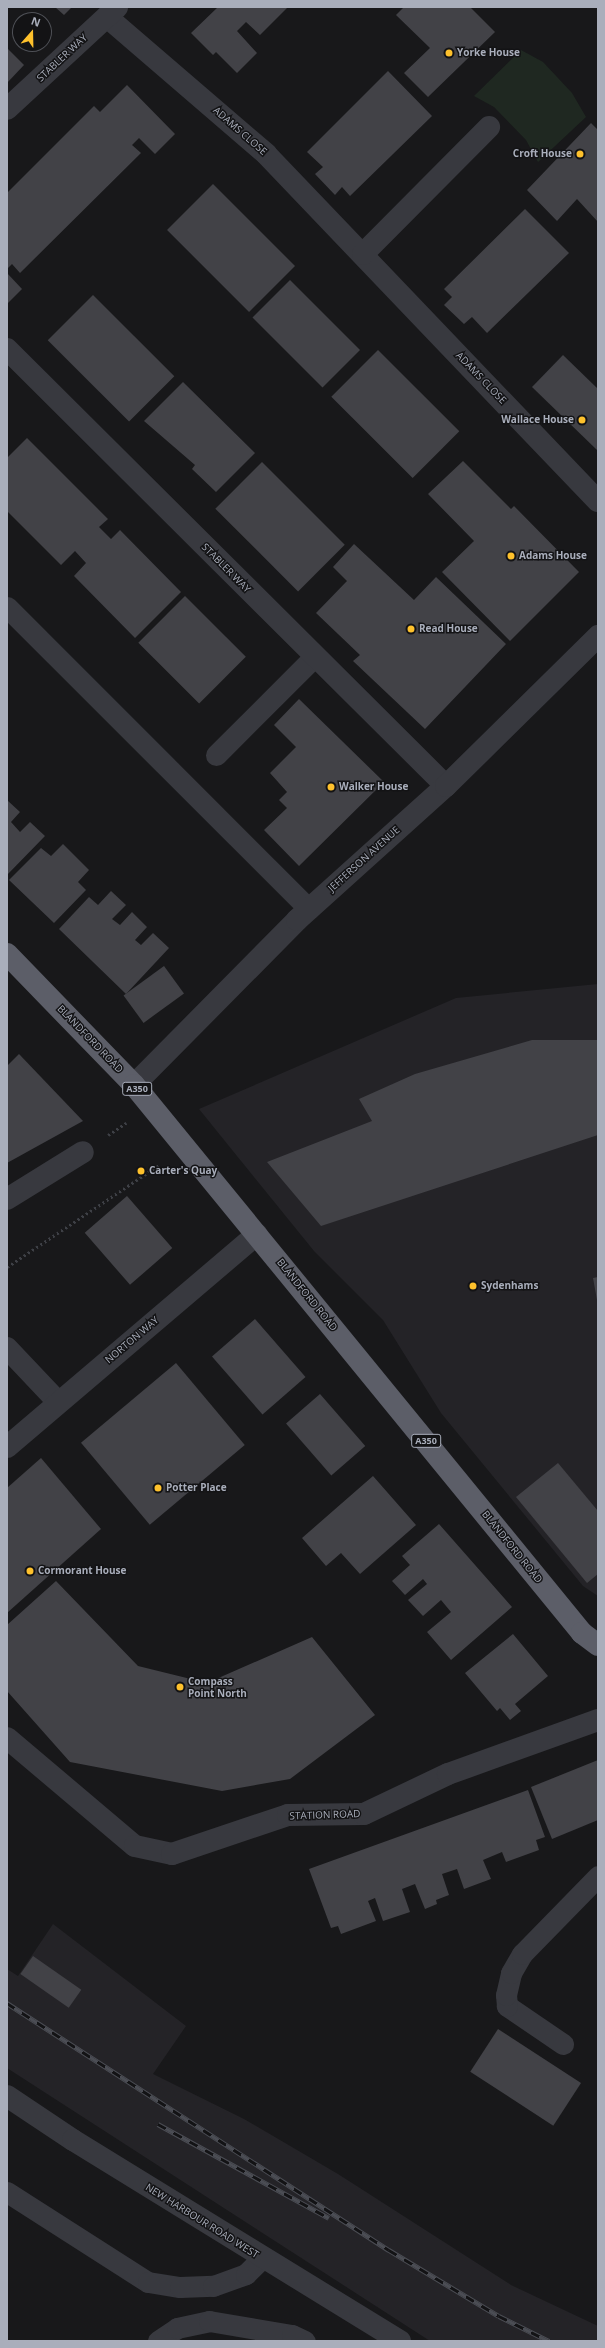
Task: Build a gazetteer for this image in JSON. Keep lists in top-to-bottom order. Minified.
{"streets":{"highway":["BLANDFORD ROAD","A350"],"street":["STABLER WAY","ADAMS CLOSE","JEFFERSON AVENUE","NORTON WAY","STATION ROAD","NEW HARBOUR ROAD WEST"]},"crossings":[["STABLER WAY","ADAMS CLOSE"],["STABLER WAY","JEFFERSON AVENUE"],["JEFFERSON AVENUE","BLANDFORD ROAD"],["BLANDFORD ROAD","NORTON WAY"]],"places":["Yorke House","Croft House","Wallace House","Adams House","Read House","Walker House","Carter's Quay","Sydenhams","Potter Place","Cormorant House","Compass Point North"],"north":"top"}
